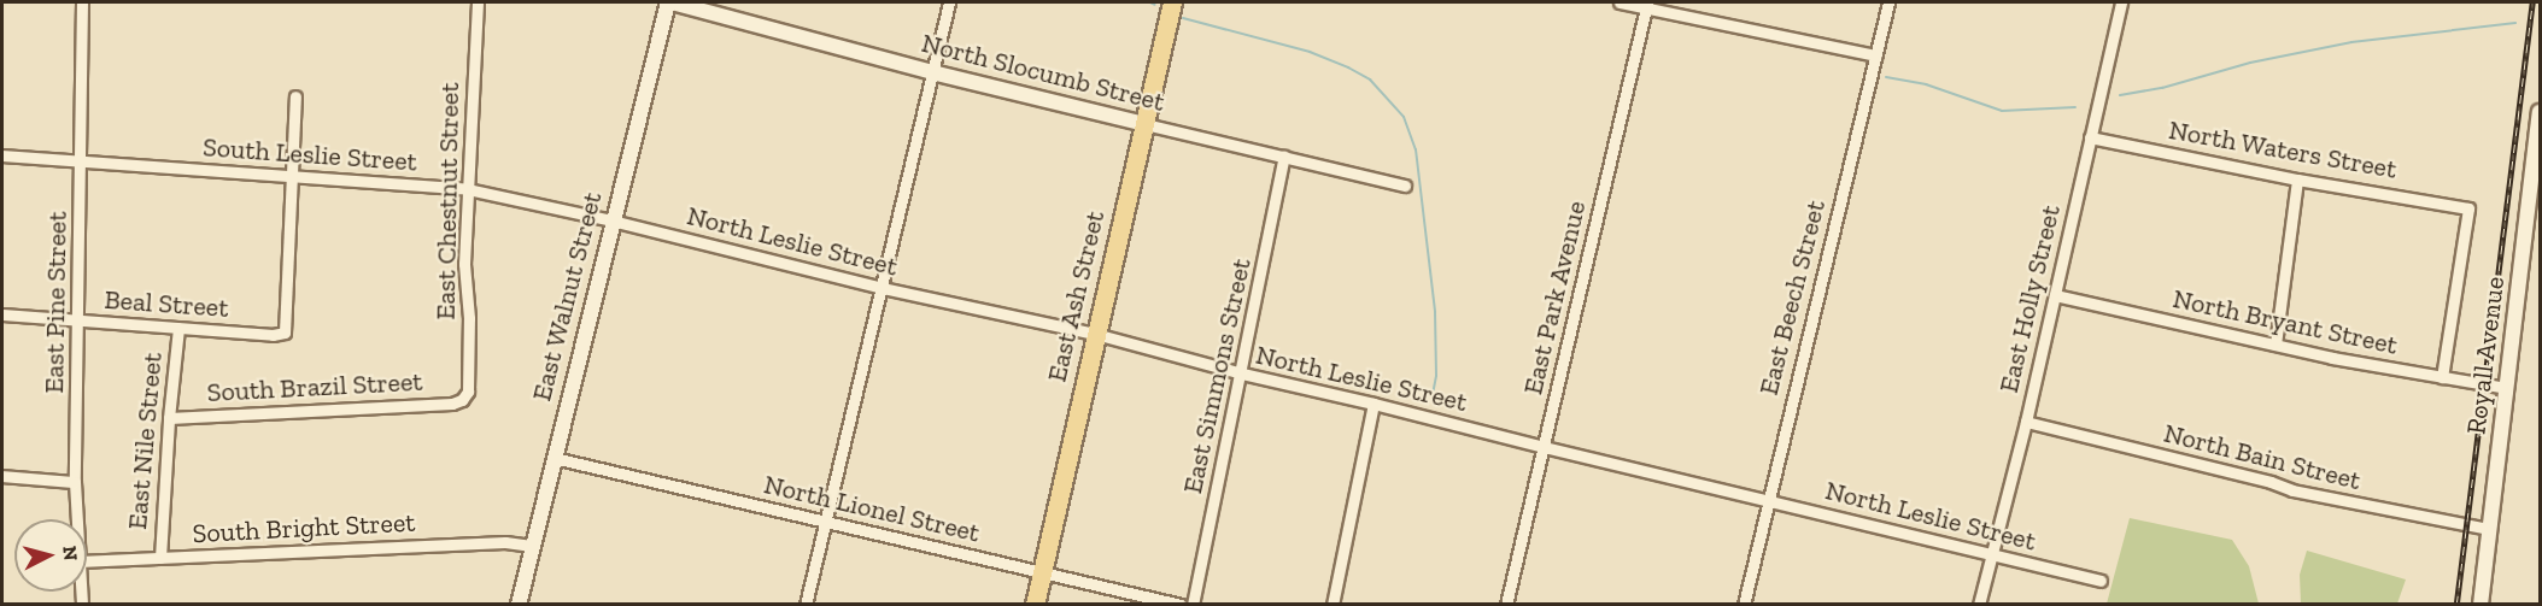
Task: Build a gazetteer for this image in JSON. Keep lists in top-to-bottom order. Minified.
{"streets":{"main road":["East Ash Street"],"street":["North Slocumb Street","North Waters Street","South Leslie Street","East Chestnut Street","North Leslie Street","East Walnut Street","East Park Avenue","East Beech Street","East Holly Street","East Pine Street","Beal Street","North Bryant Street","Royall Avenue","East Simmons Street","South Brazil Street","East Nile Street","North Bain Street","North Lionel Street","South Bright Street"]},"crossings":[["North Slocumb Street","East Walnut Street"],["North Slocumb Street","East Ash Street"],["North Slocumb Street","East Simmons Street"],["North Waters Street","East Holly Street"],["North Waters Street","North Bryant Street"],["South Leslie Street","East Chestnut Street"],["South Leslie Street","North Leslie Street"],["South Leslie Street","East Walnut Street"],["South Leslie Street","East Pine Street"],["South Leslie Street","Beal Street"],["East Chestnut Street","South Brazil Street"],["North Leslie Street","East Walnut Street"],["North Leslie Street","East Ash Street"],["North Leslie Street","East Park Avenue"],["North Leslie Street","East Beech Street"],["North Leslie Street","East Holly Street"],["North Leslie Street","East Simmons Street"],["East Walnut Street","North Lionel Street"],["East Walnut Street","South Bright Street"],["East Ash Street","North Lionel Street"],["East Holly Street","North Bryant Street"],["East Holly Street","North Bain Street"],["East Pine Street","Beal Street"],["Beal Street","East Nile Street"],["North Bryant Street","Royall Avenue"],["Royall Avenue","North Bain Street"],["South Brazil Street","East Nile Street"],["East Nile Street","South Bright Street"]],"north":"right"}
